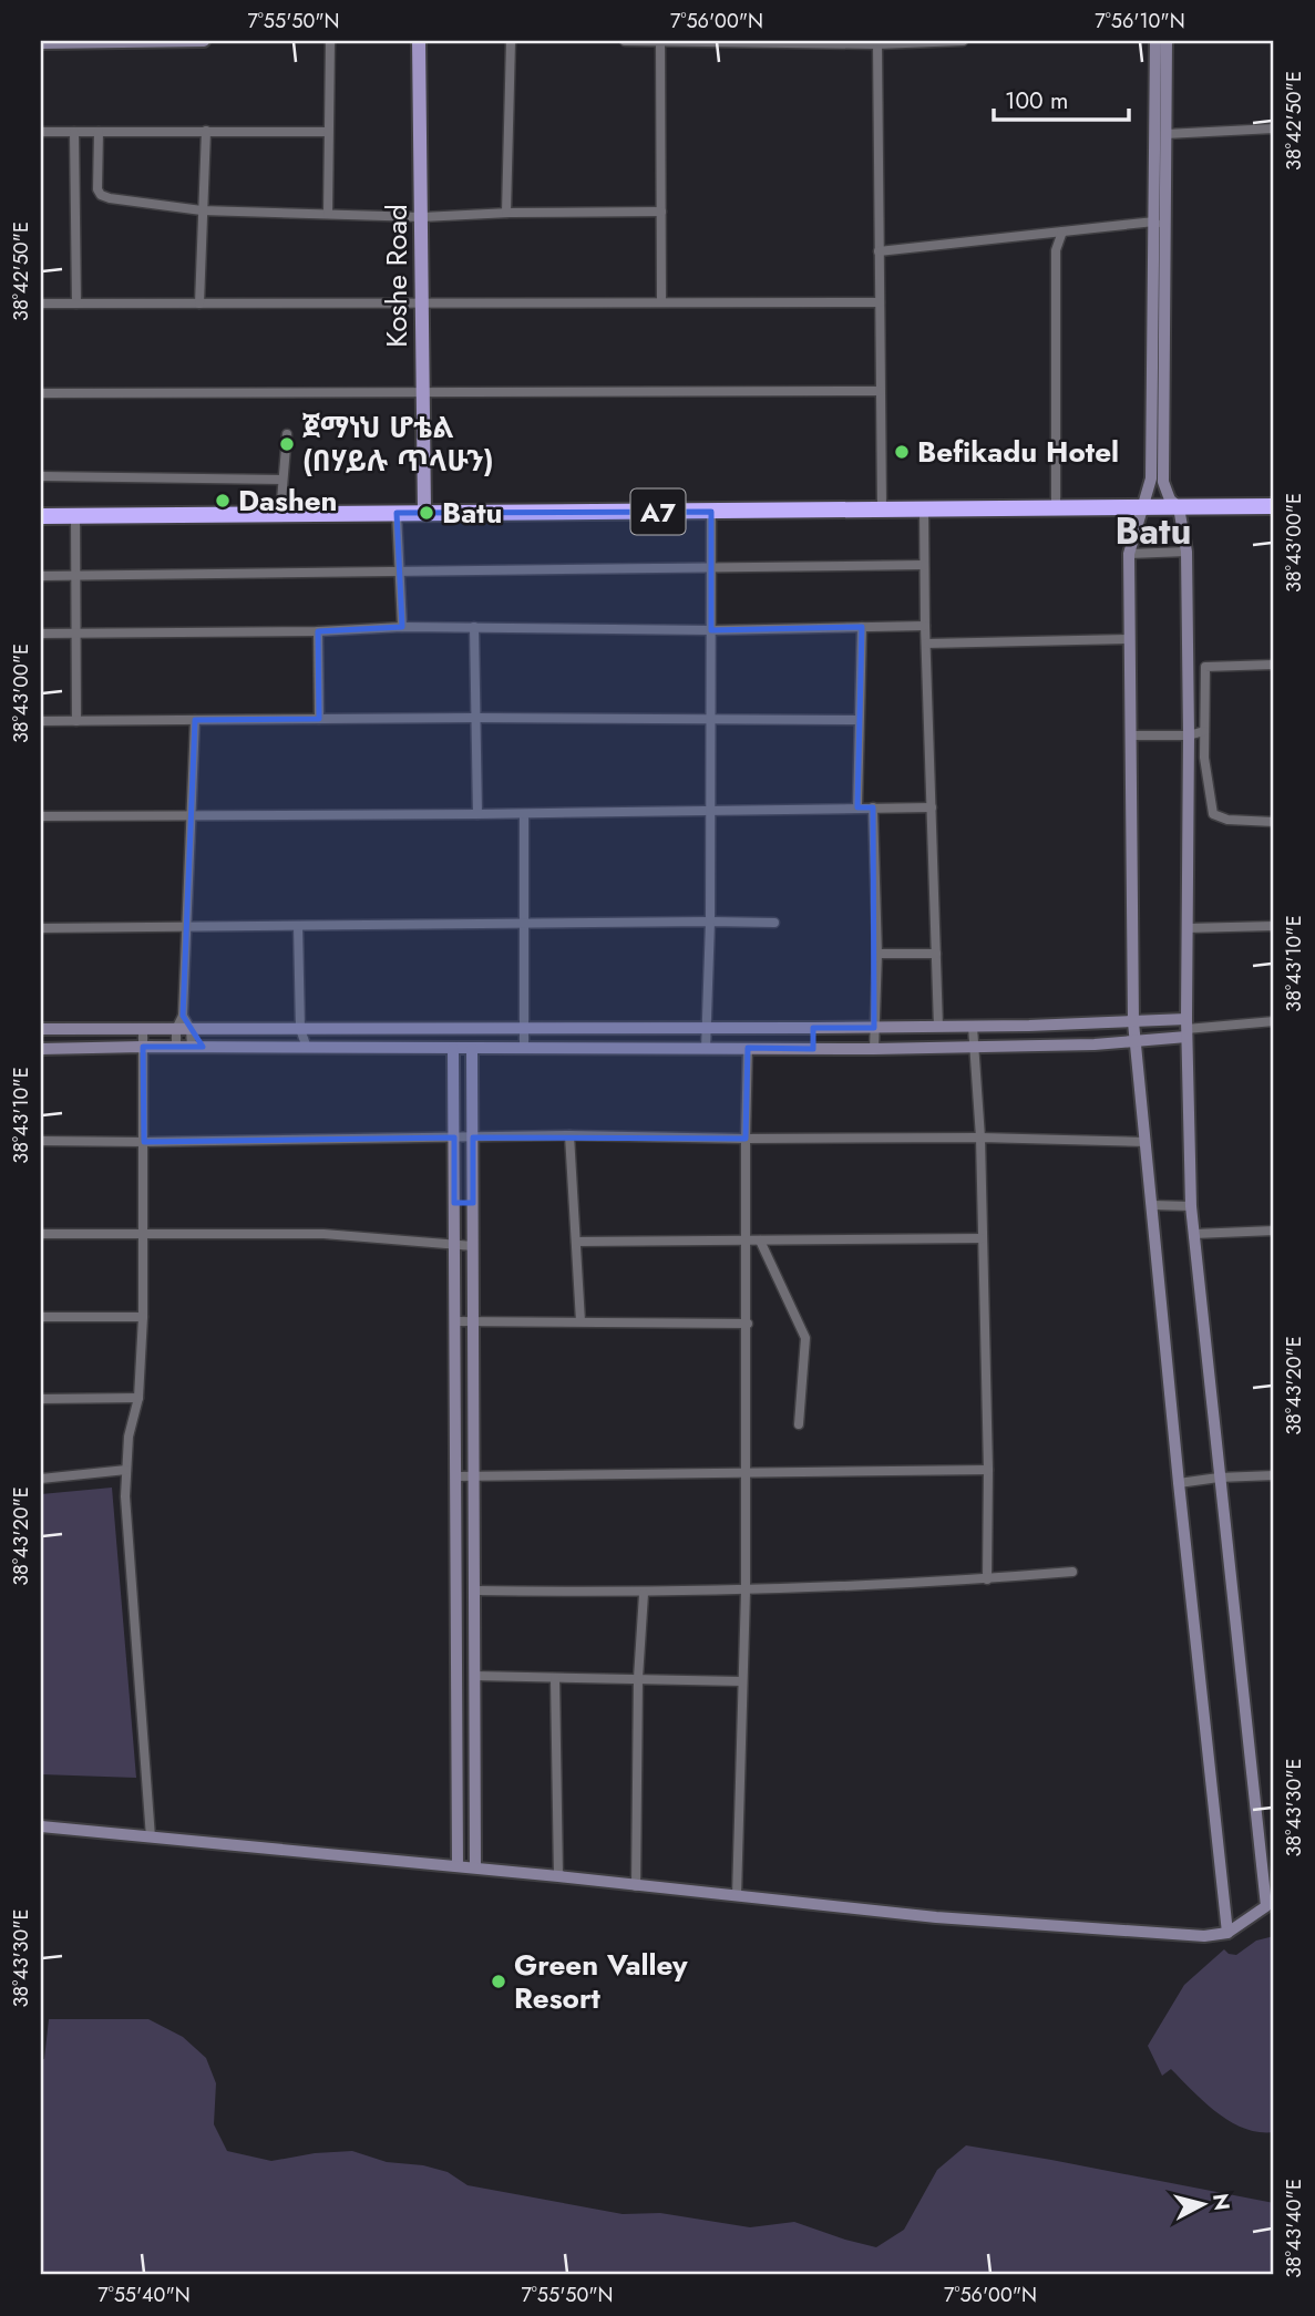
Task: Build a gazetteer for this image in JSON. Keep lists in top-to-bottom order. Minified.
{"streets":{"highway":["A7"],"main road":["Koshe Road"]},"crossings":[["Koshe Road","A7"]],"districts":["Batu"],"places":["ጀማነህ ሆቴል (በሃይሉ ጥላሁን)","Befikadu Hotel","Dashen","Batu","Green Valley Resort"],"scale_bar":"100 m","north":"right","coordinates":["7°55'50\"N","7°56'00\"N","7°56'10\"N","38°42'50\"E","38°43'00\"E","38°43'10\"E","38°43'20\"E","38°43'30\"E","38°43'40\"E","7°55'40\"N"]}
